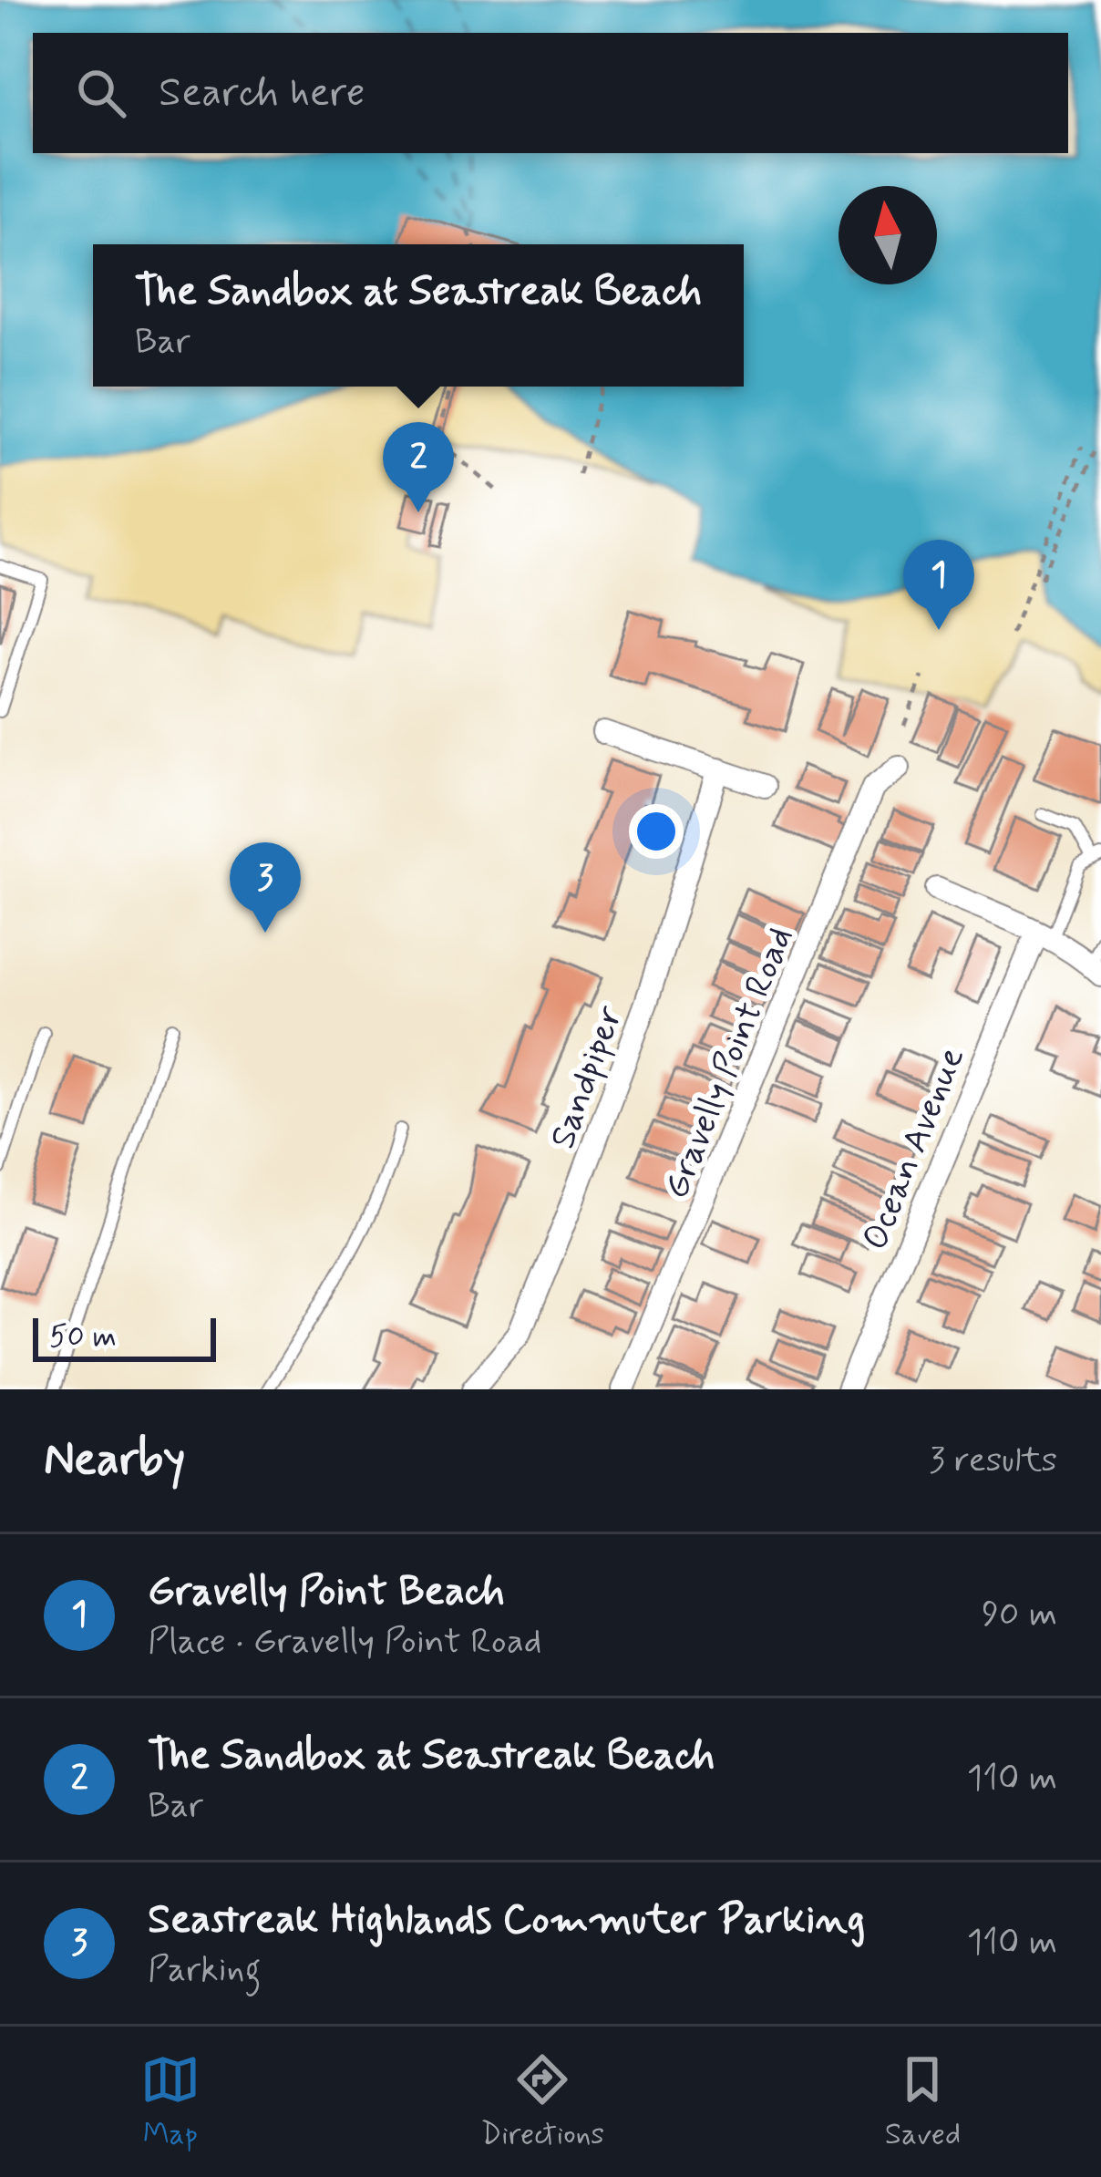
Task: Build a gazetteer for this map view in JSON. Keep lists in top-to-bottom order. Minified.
{"streets":{"street":["Gravelly Point Road","Sandpiper","Ocean Avenue"]},"scale_bar":"50 m","north":"top","page":{"search":"Search here","popup":["The Sandbox at Seastreak Beach","Bar"],"pins":["2","1","3"],"scale":"50 m","heading":["Nearby","3 results"],"list":[{"mark":"1","name":"Gravelly Point Beach","note":"Place · Gravelly Point Road","value":"90 m"},{"mark":"2","name":"The Sandbox at Seastreak Beach","note":"Bar","value":"110 m"},{"mark":"3","name":"Seastreak Highlands Commuter Parking","note":"Parking","value":"110 m"}],"nav":["Map","Directions","Saved"]}}
